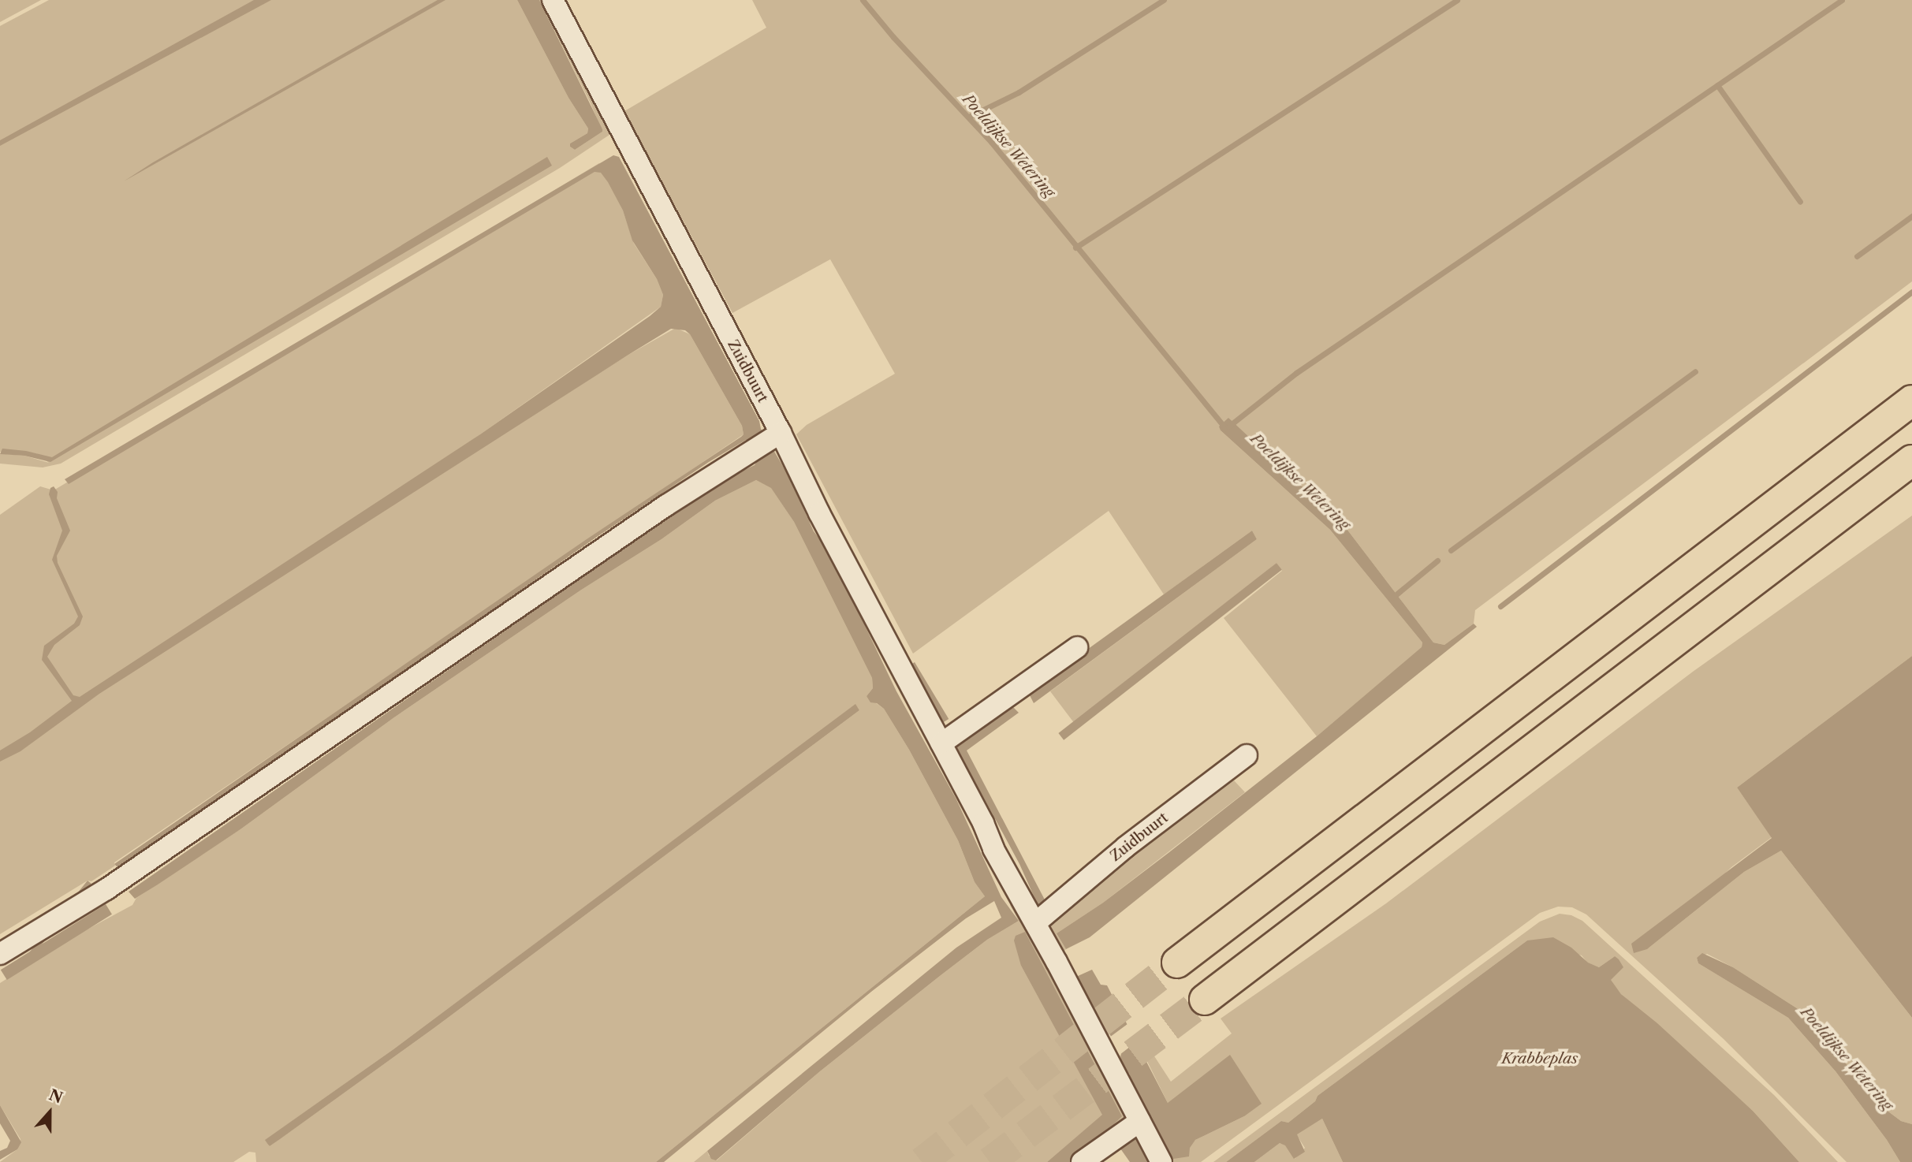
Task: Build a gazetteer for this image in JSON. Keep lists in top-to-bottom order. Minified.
{"streets":{"street":["Zuidbuurt"]},"water":["Poeldijkse Wetering","Krabbeplas"],"north":"top"}
